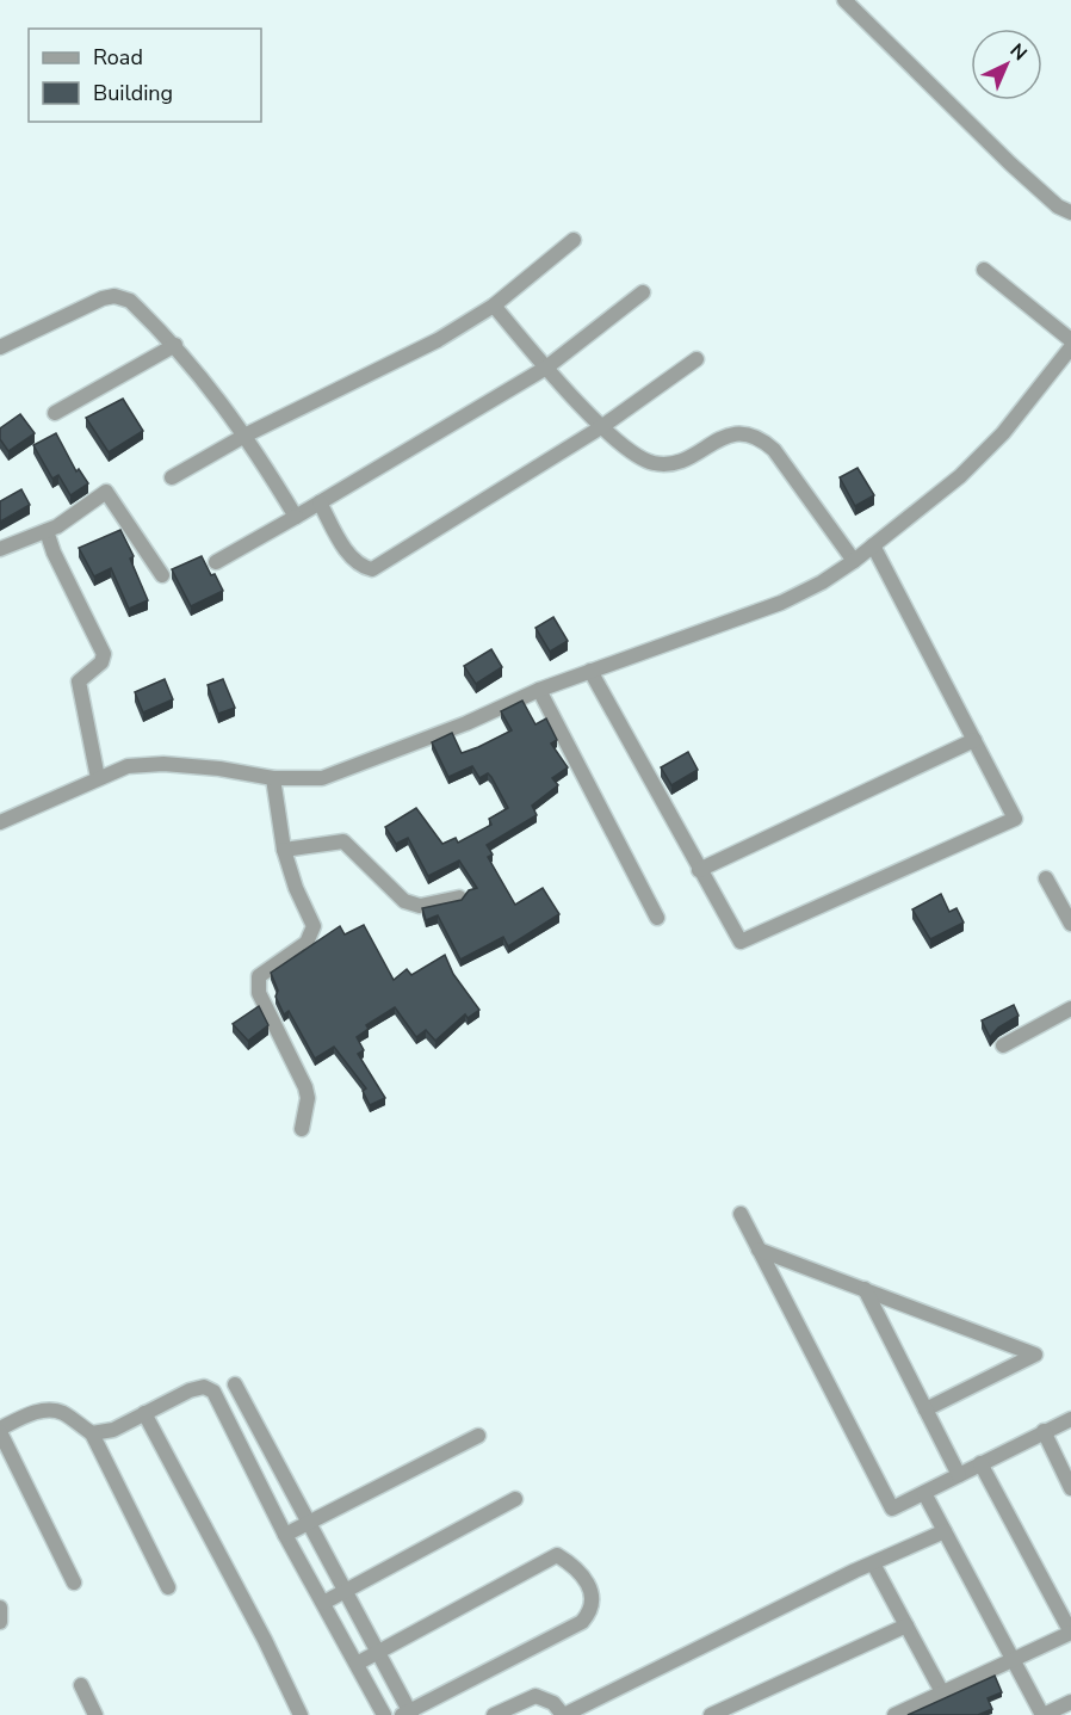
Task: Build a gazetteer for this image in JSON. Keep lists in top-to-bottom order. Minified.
{"legend":["Road","Building"],"north":"top right"}
